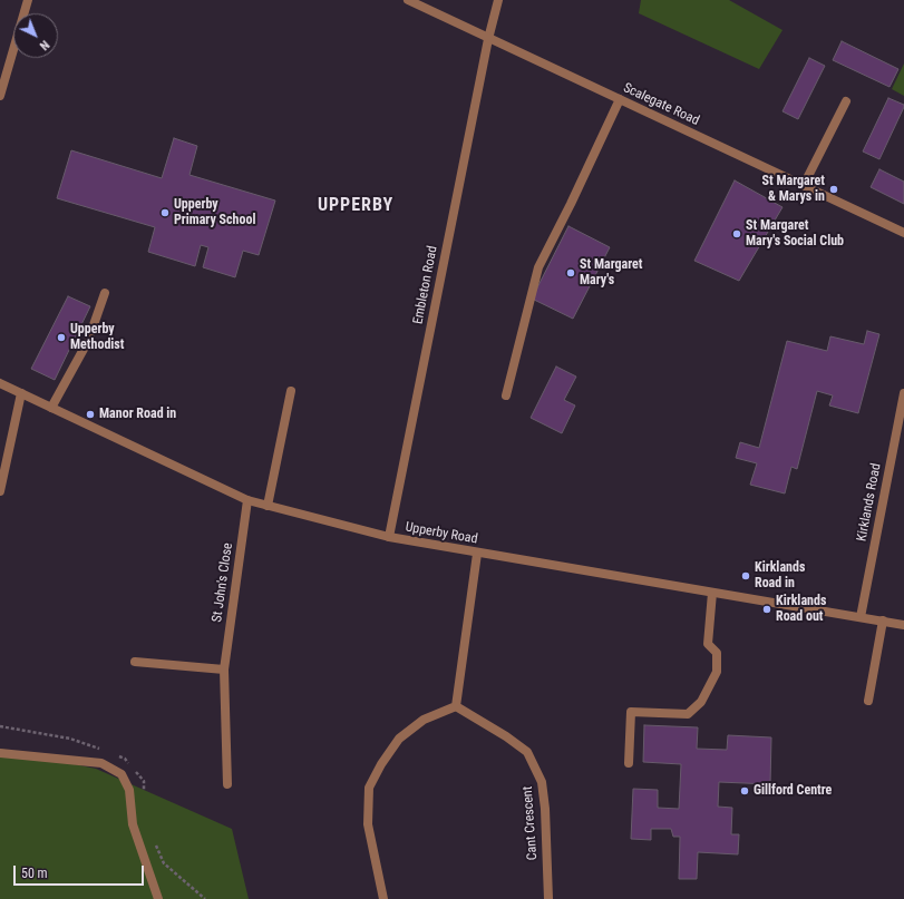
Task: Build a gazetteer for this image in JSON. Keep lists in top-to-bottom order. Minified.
{"streets":{"street":["Scalegate Road","Embleton Road","Kirklands Road","Upperby Road","St John's Close","Cant Crescent"]},"crossings":[["Scalegate Road","Embleton Road"],["Embleton Road","Upperby Road"],["Kirklands Road","Upperby Road"],["Upperby Road","St John's Close"]],"districts":["UPPERBY"],"places":["St Margaret & Marys in","Upperby Primary School","St Margaret Mary's Social Club","St Margaret Mary's","Upperby Methodist","Manor Road in","Kirklands Road in","Kirklands Road out","Gillford Centre"],"scale_bar":"50 m","north":"bottom right"}
